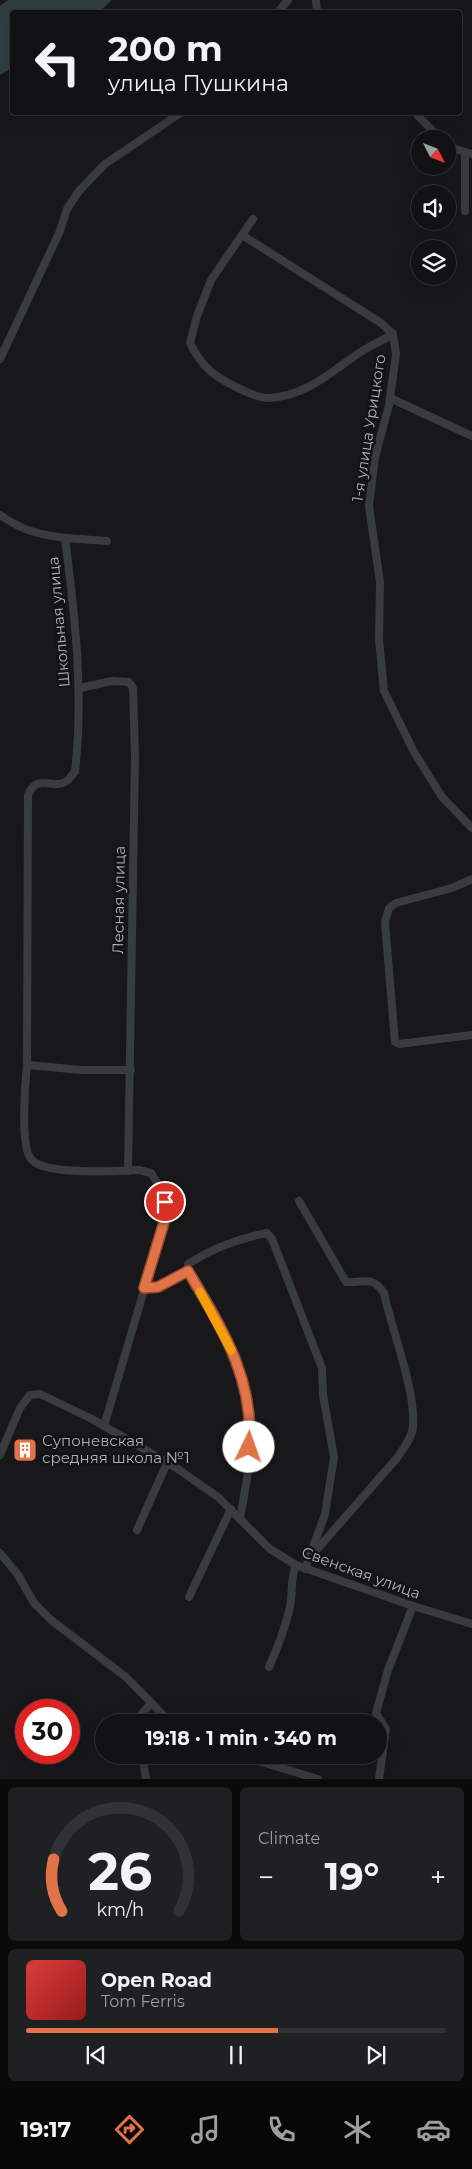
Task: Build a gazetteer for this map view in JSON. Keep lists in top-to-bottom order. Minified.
{"streets":{"street":["1-я улица Урицкого","Школьная улица","Лесная улица","Свенская улица"]},"crossings":[["Школьная улица","Лесная улица"],["Школьная улица","Свенская улица"]],"places":{"building":["Супоневская средняя школа №1"]},"north":"bottom right","page":{"turn":["200 m","улица Пушкина"],"limit":"30","trip":"19:18 · 1 min · 340 m","tile":"Climate","heat":["−","19°","+"],"song":["Open Road","Tom Ferris"],"tabs":"19:17","gauge":["26","km/h"]}}
